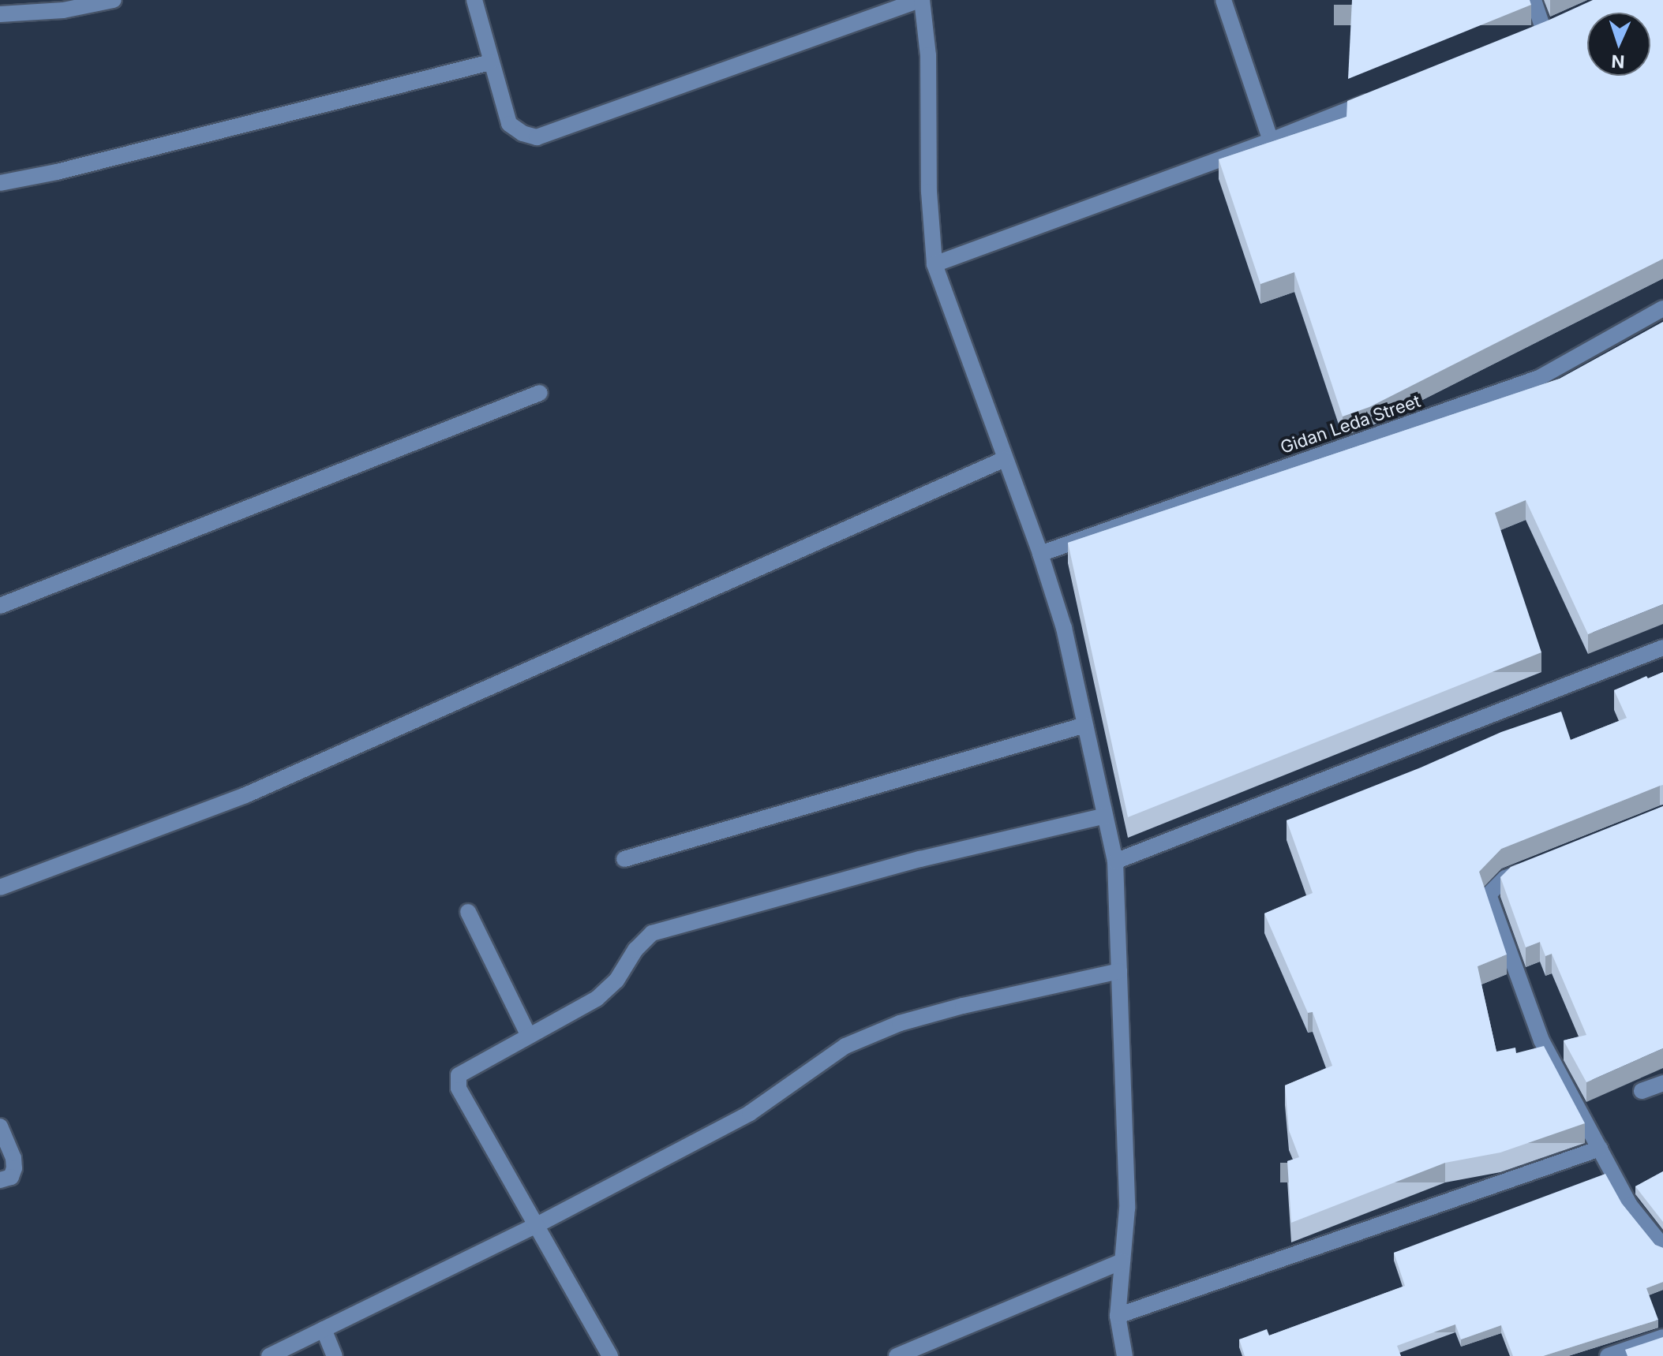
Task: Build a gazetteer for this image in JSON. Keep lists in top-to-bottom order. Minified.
{"streets":{"street":["Gidan Leda Street"]},"north":"bottom"}
